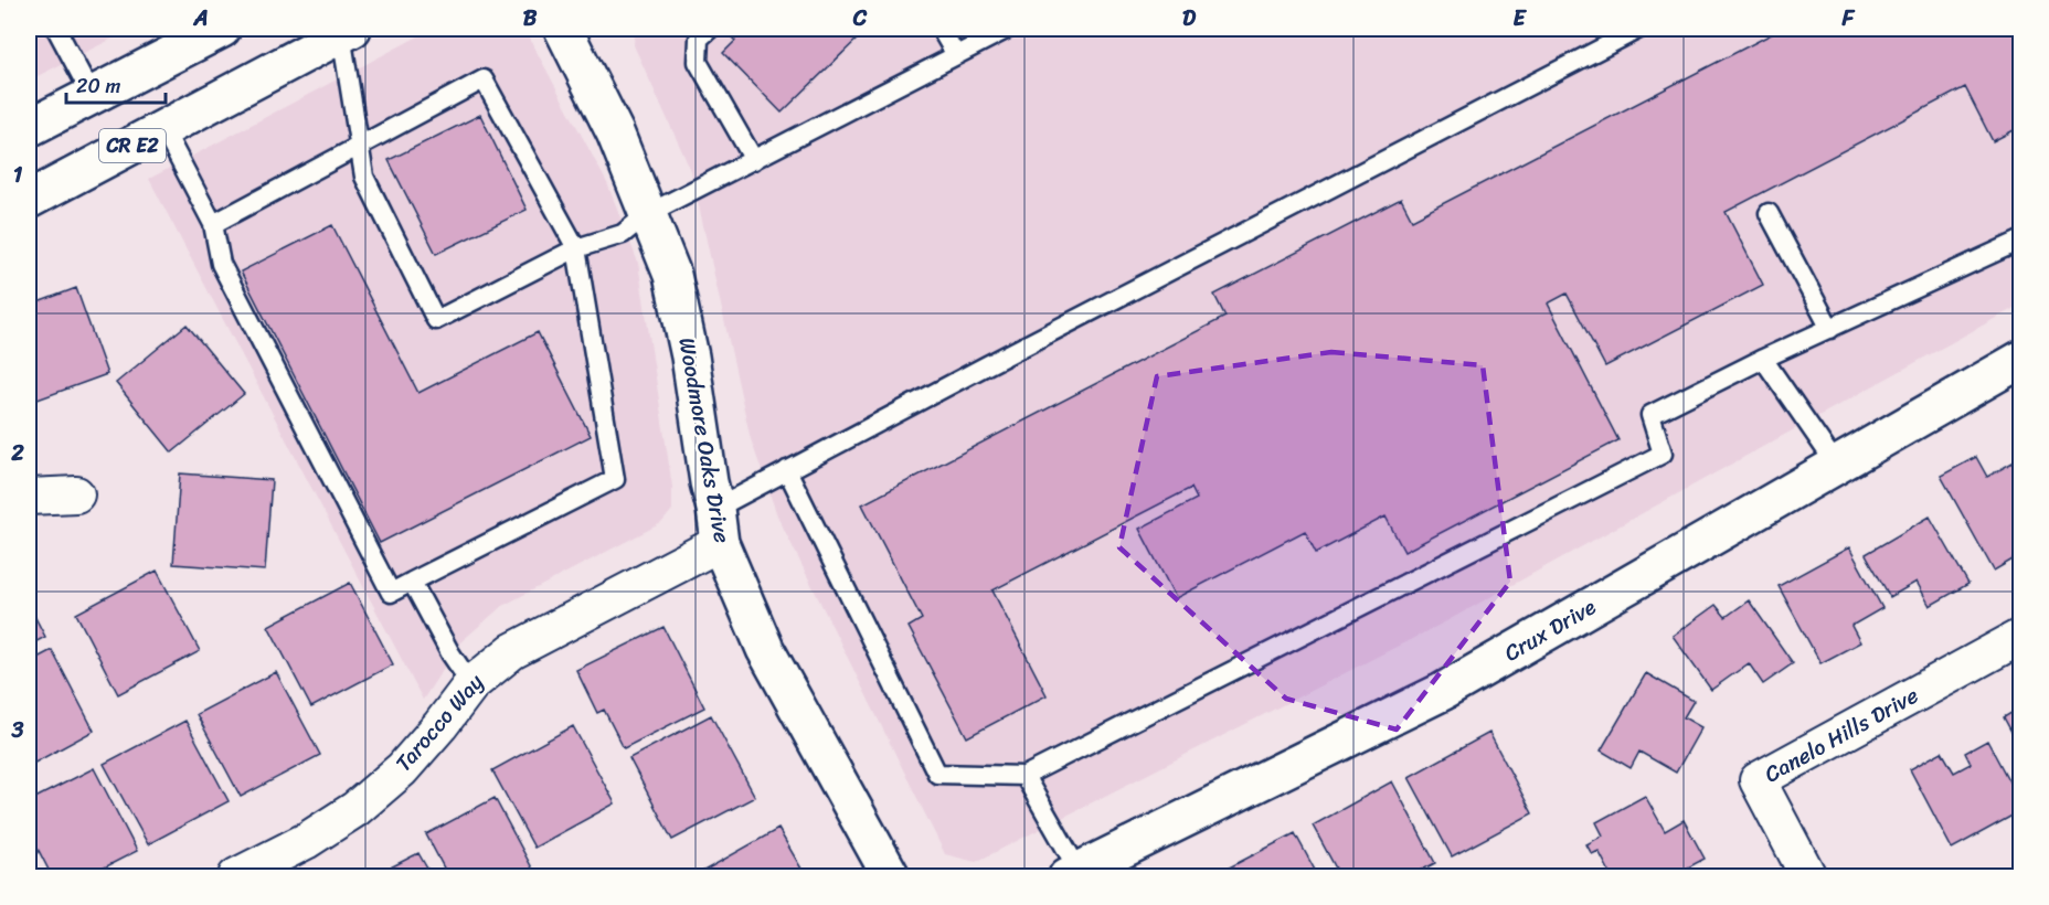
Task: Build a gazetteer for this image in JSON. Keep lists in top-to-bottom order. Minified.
{"streets":{"street":["CR E2","Woodmore Oaks Drive","Crux Drive","Tarocco Way","Canelo Hills Drive"]},"crossings":[["Woodmore Oaks Drive","Tarocco Way"]],"scale_bar":"20 m","grid":{"columns":["A","B","C","D","E","F"],"rows":["1","2","3"]}}
